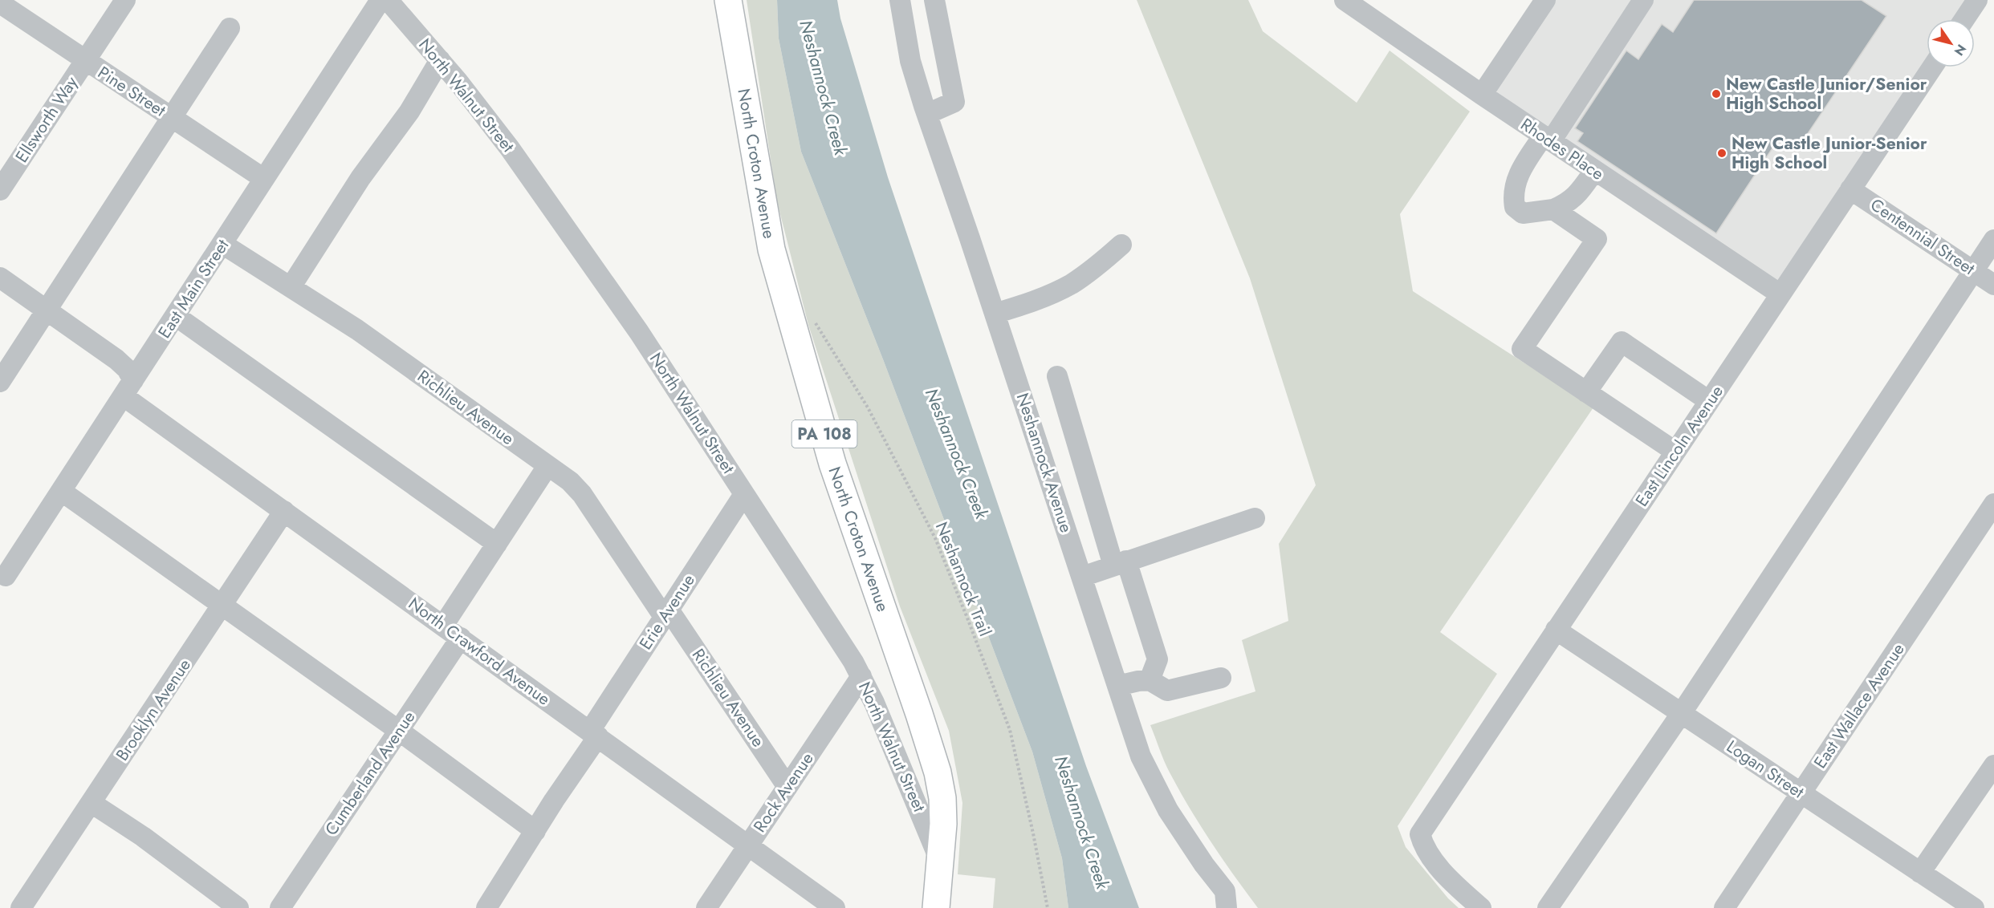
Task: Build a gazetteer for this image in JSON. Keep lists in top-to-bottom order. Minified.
{"streets":{"main road":["North Croton Avenue","PA 108"],"street":["Pine Street","North Walnut Street","Ellsworth Way","Rhodes Place","Centennial Street","East Main Street","Richlieu Avenue","East Lincoln Avenue","Neshannock Avenue","Erie Avenue","North Crawford Avenue","East Wallace Avenue","Brooklyn Avenue","Logan Street","Cumberland Avenue","Rock Avenue"],"path":["Neshannock Trail"]},"crossings":[["Pine Street","Ellsworth Way"],["Pine Street","East Main Street"],["North Walnut Street","North Croton Avenue"],["North Walnut Street","Erie Avenue"],["North Walnut Street","Rock Avenue"],["Rhodes Place","East Lincoln Avenue"],["Centennial Street","East Lincoln Avenue"],["East Main Street","Richlieu Avenue"],["East Main Street","North Crawford Avenue"],["Richlieu Avenue","Erie Avenue"],["Richlieu Avenue","Rock Avenue"],["East Lincoln Avenue","Logan Street"],["Erie Avenue","North Crawford Avenue"],["North Crawford Avenue","Brooklyn Avenue"],["North Crawford Avenue","Cumberland Avenue"],["North Crawford Avenue","Rock Avenue"],["East Wallace Avenue","Logan Street"]],"water":["Neshannock Creek"],"places":["New Castle Junior/Senior High School","New Castle Junior-Senior High School"],"north":"bottom right"}
